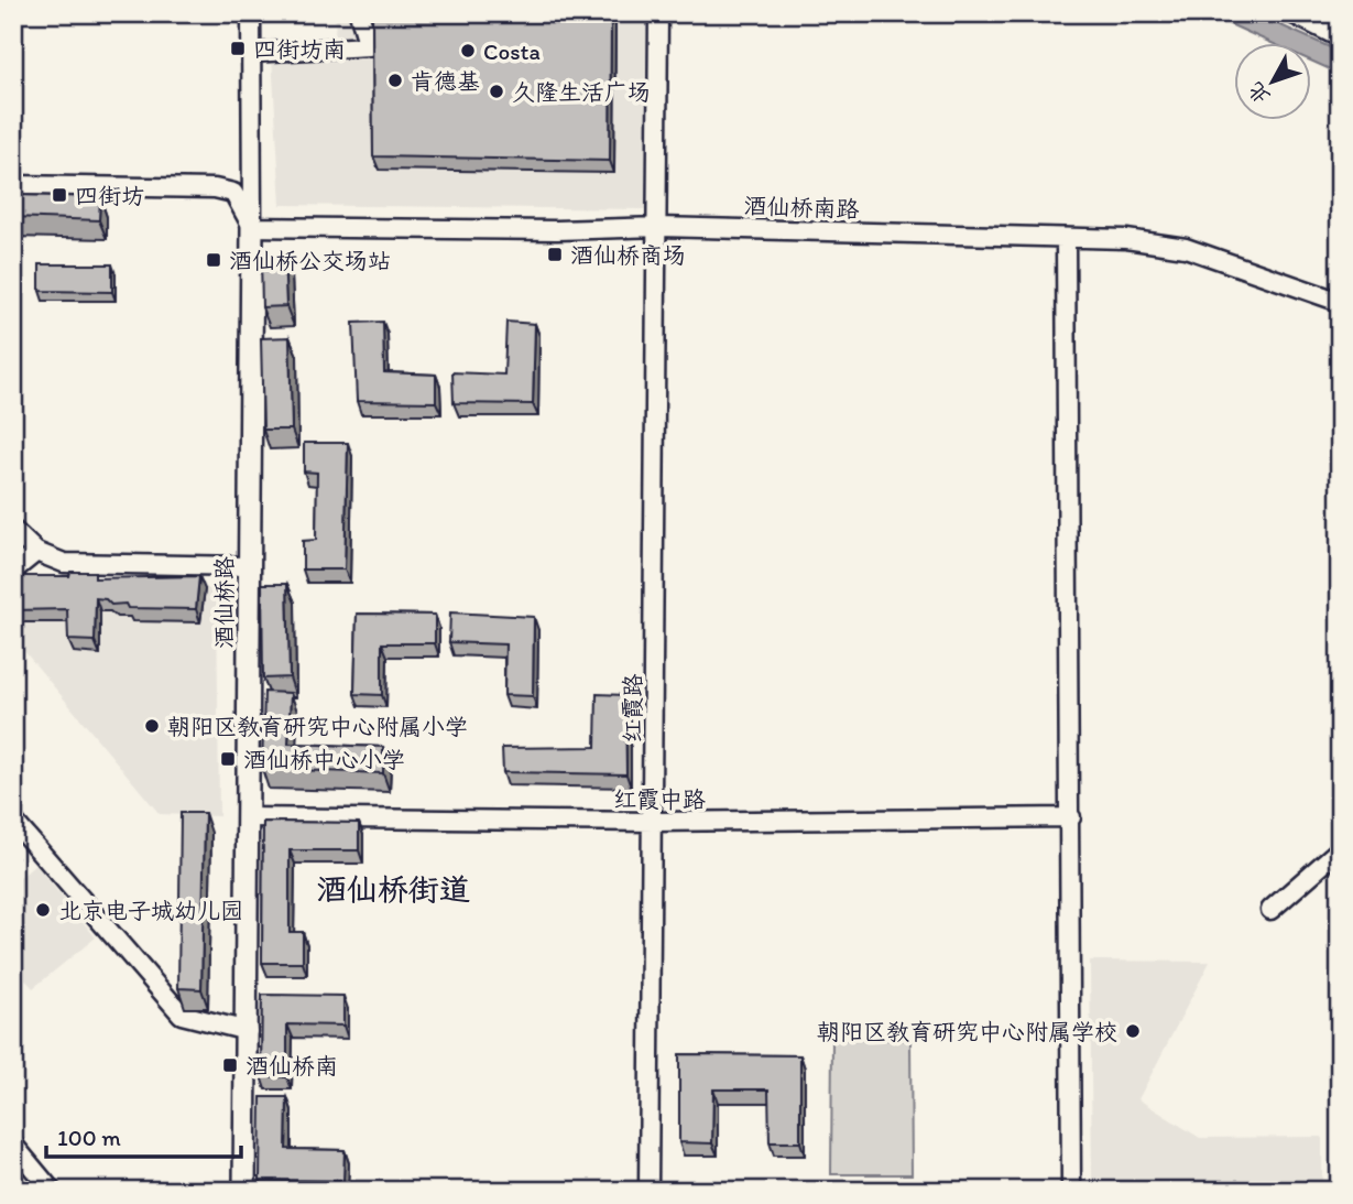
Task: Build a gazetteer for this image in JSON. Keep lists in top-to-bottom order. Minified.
{"streets":{"main road":["酒仙桥路"],"street":["酒仙桥南路","红霞路","红霞中路"]},"crossings":[["酒仙桥南路","酒仙桥路"],["酒仙桥南路","红霞路"],["酒仙桥路","红霞中路"],["红霞路","红霞中路"]],"districts":["酒仙桥街道"],"places":{"transit":["四街坊南","四街坊","酒仙桥商场","酒仙桥公交场站","酒仙桥中心小学","酒仙桥南"],"other":["Costa","肯德基","久隆生活广场","朝阳区教育研究中心附属小学","北京电子城幼儿园","朝阳区教育研究中心附属学校"]},"scale_bar":"100 m","north":"bottom left"}
